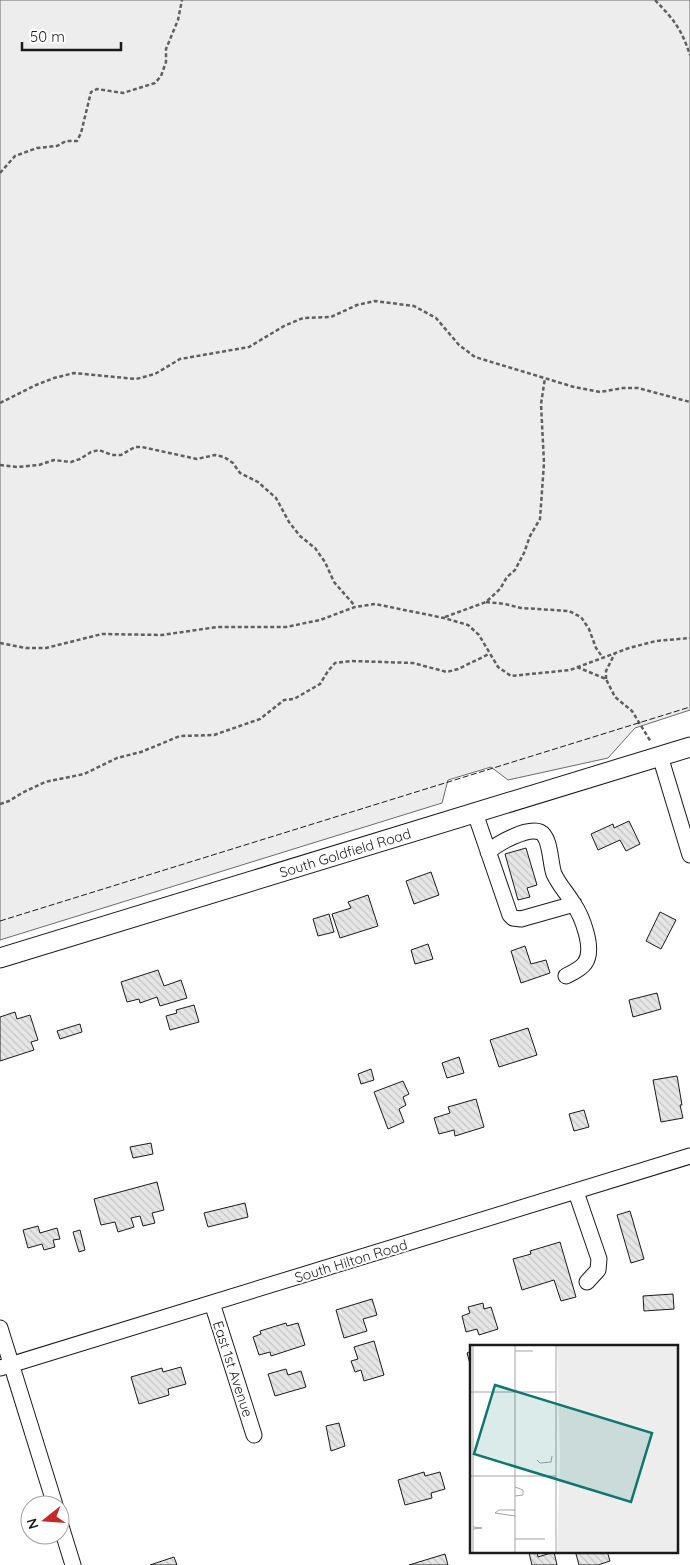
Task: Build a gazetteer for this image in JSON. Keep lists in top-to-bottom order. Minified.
{"streets":{"main road":["South Goldfield Road"],"street":["South Hilton Road","East 1st Avenue"]},"crossings":[["South Hilton Road","East 1st Avenue"]],"scale_bar":"50 m","north":"left"}
